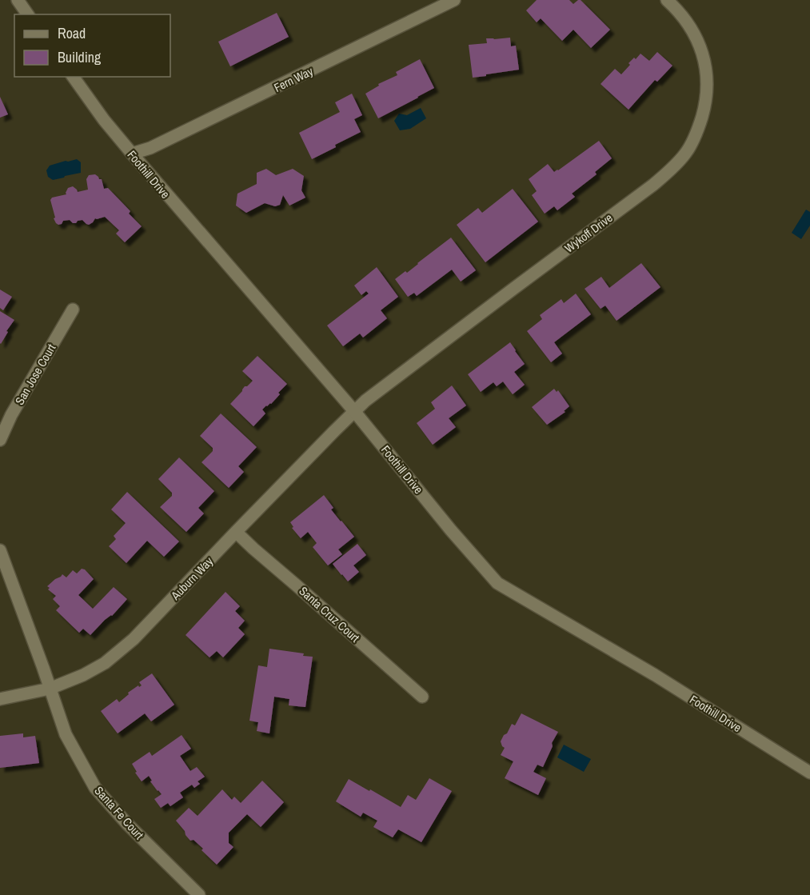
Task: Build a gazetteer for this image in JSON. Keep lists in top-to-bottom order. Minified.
{"streets":{"street":["Fern Way","Foothill Drive","Wykoff Drive","San Jose Court","Auburn Way","Santa Cruz Court","Santa Fe Court"]},"crossings":[["Fern Way","Foothill Drive"],["Foothill Drive","Wykoff Drive"],["Foothill Drive","Auburn Way"],["Wykoff Drive","Auburn Way"],["Auburn Way","Santa Cruz Court"],["Auburn Way","Santa Fe Court"]],"legend":["Road","Building"]}
